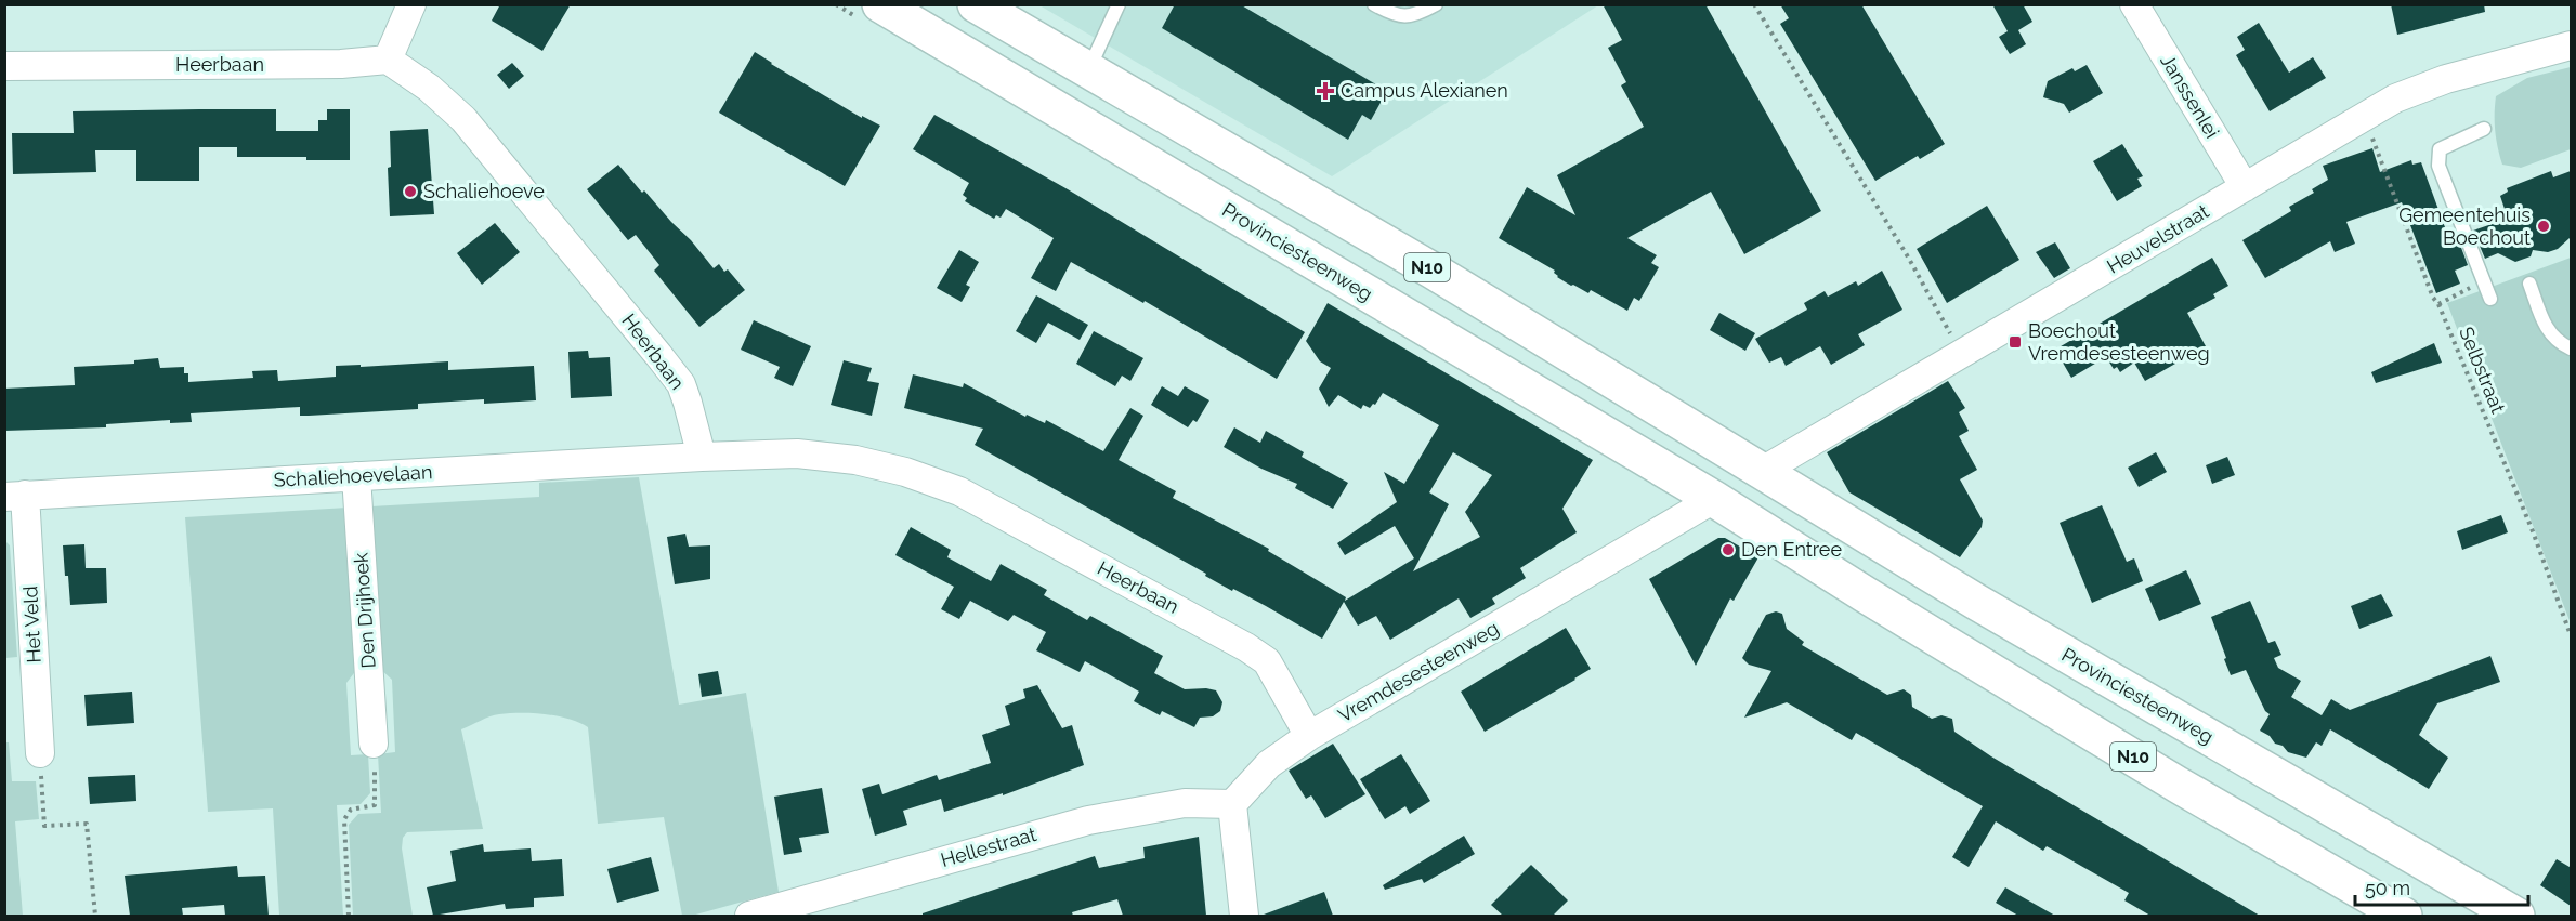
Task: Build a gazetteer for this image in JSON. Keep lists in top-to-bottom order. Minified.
{"streets":{"main road":["Provinciesteenweg","N10"],"street":["Heerbaan","Janssenlei","Heuvelstraat","Schaliehoevelaan","Den Drijhoek","Het Veld","Vremdesesteenweg","Hellestraat"],"path":["Selbstraat"]},"crossings":[["Heerbaan","Schaliehoevelaan"],["Heerbaan","Vremdesesteenweg"],["Janssenlei","Heuvelstraat"],["Heuvelstraat","Provinciesteenweg"],["Heuvelstraat","Selbstraat"],["Provinciesteenweg","Vremdesesteenweg"],["Schaliehoevelaan","Den Drijhoek"],["Schaliehoevelaan","Het Veld"],["Vremdesesteenweg","Hellestraat"]],"places":{"health":["Campus Alexianen"],"other":["Schaliehoeve","Gemeentehuis Boechout","Den Entree"],"transit":["Boechout Vremdesesteenweg"]},"scale_bar":"50 m"}
